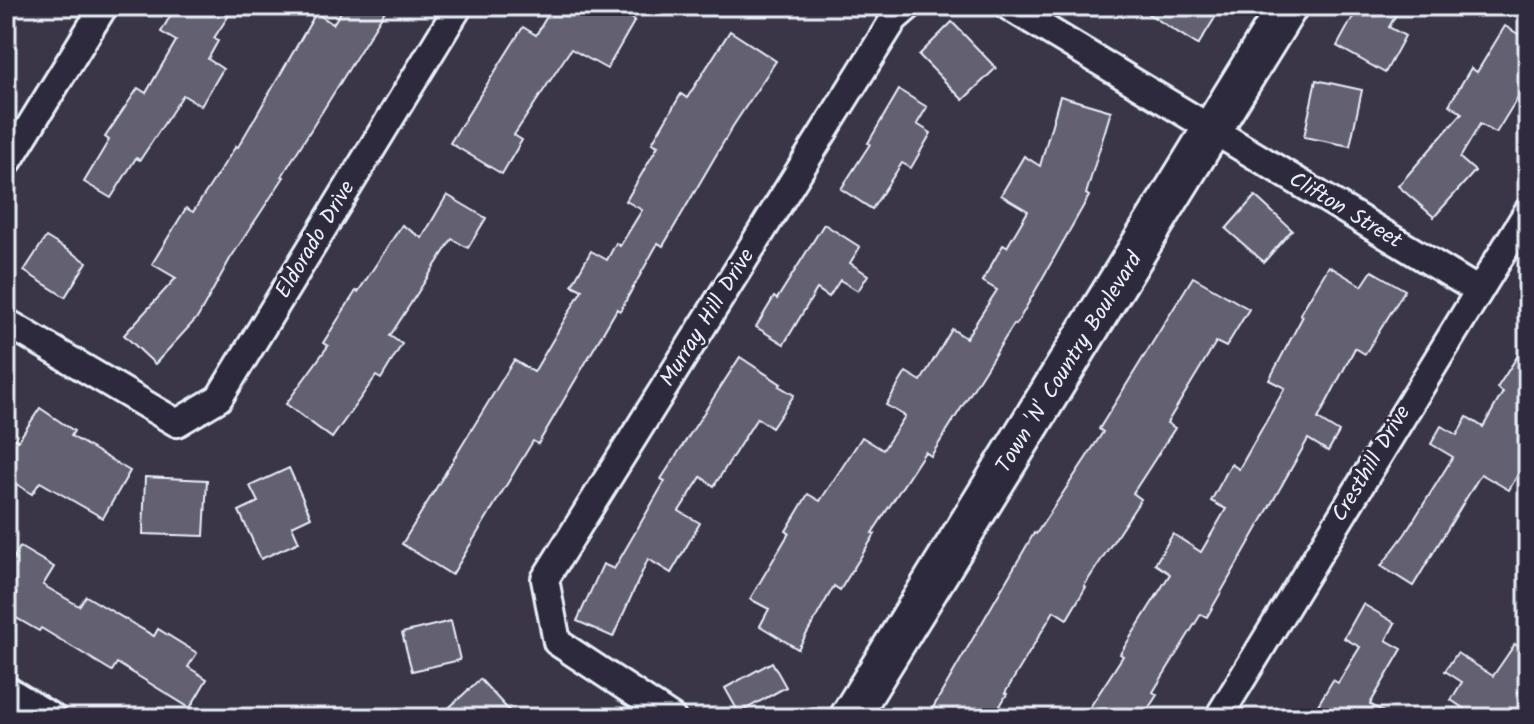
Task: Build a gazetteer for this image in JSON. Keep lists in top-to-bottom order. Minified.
{"streets":{"street":["Clifton Street","Eldorado Drive","Murray Hill Drive","Town 'N' Country Boulevard","Cresthill Drive"]},"crossings":[["Clifton Street","Town 'N' Country Boulevard"],["Clifton Street","Cresthill Drive"]]}
